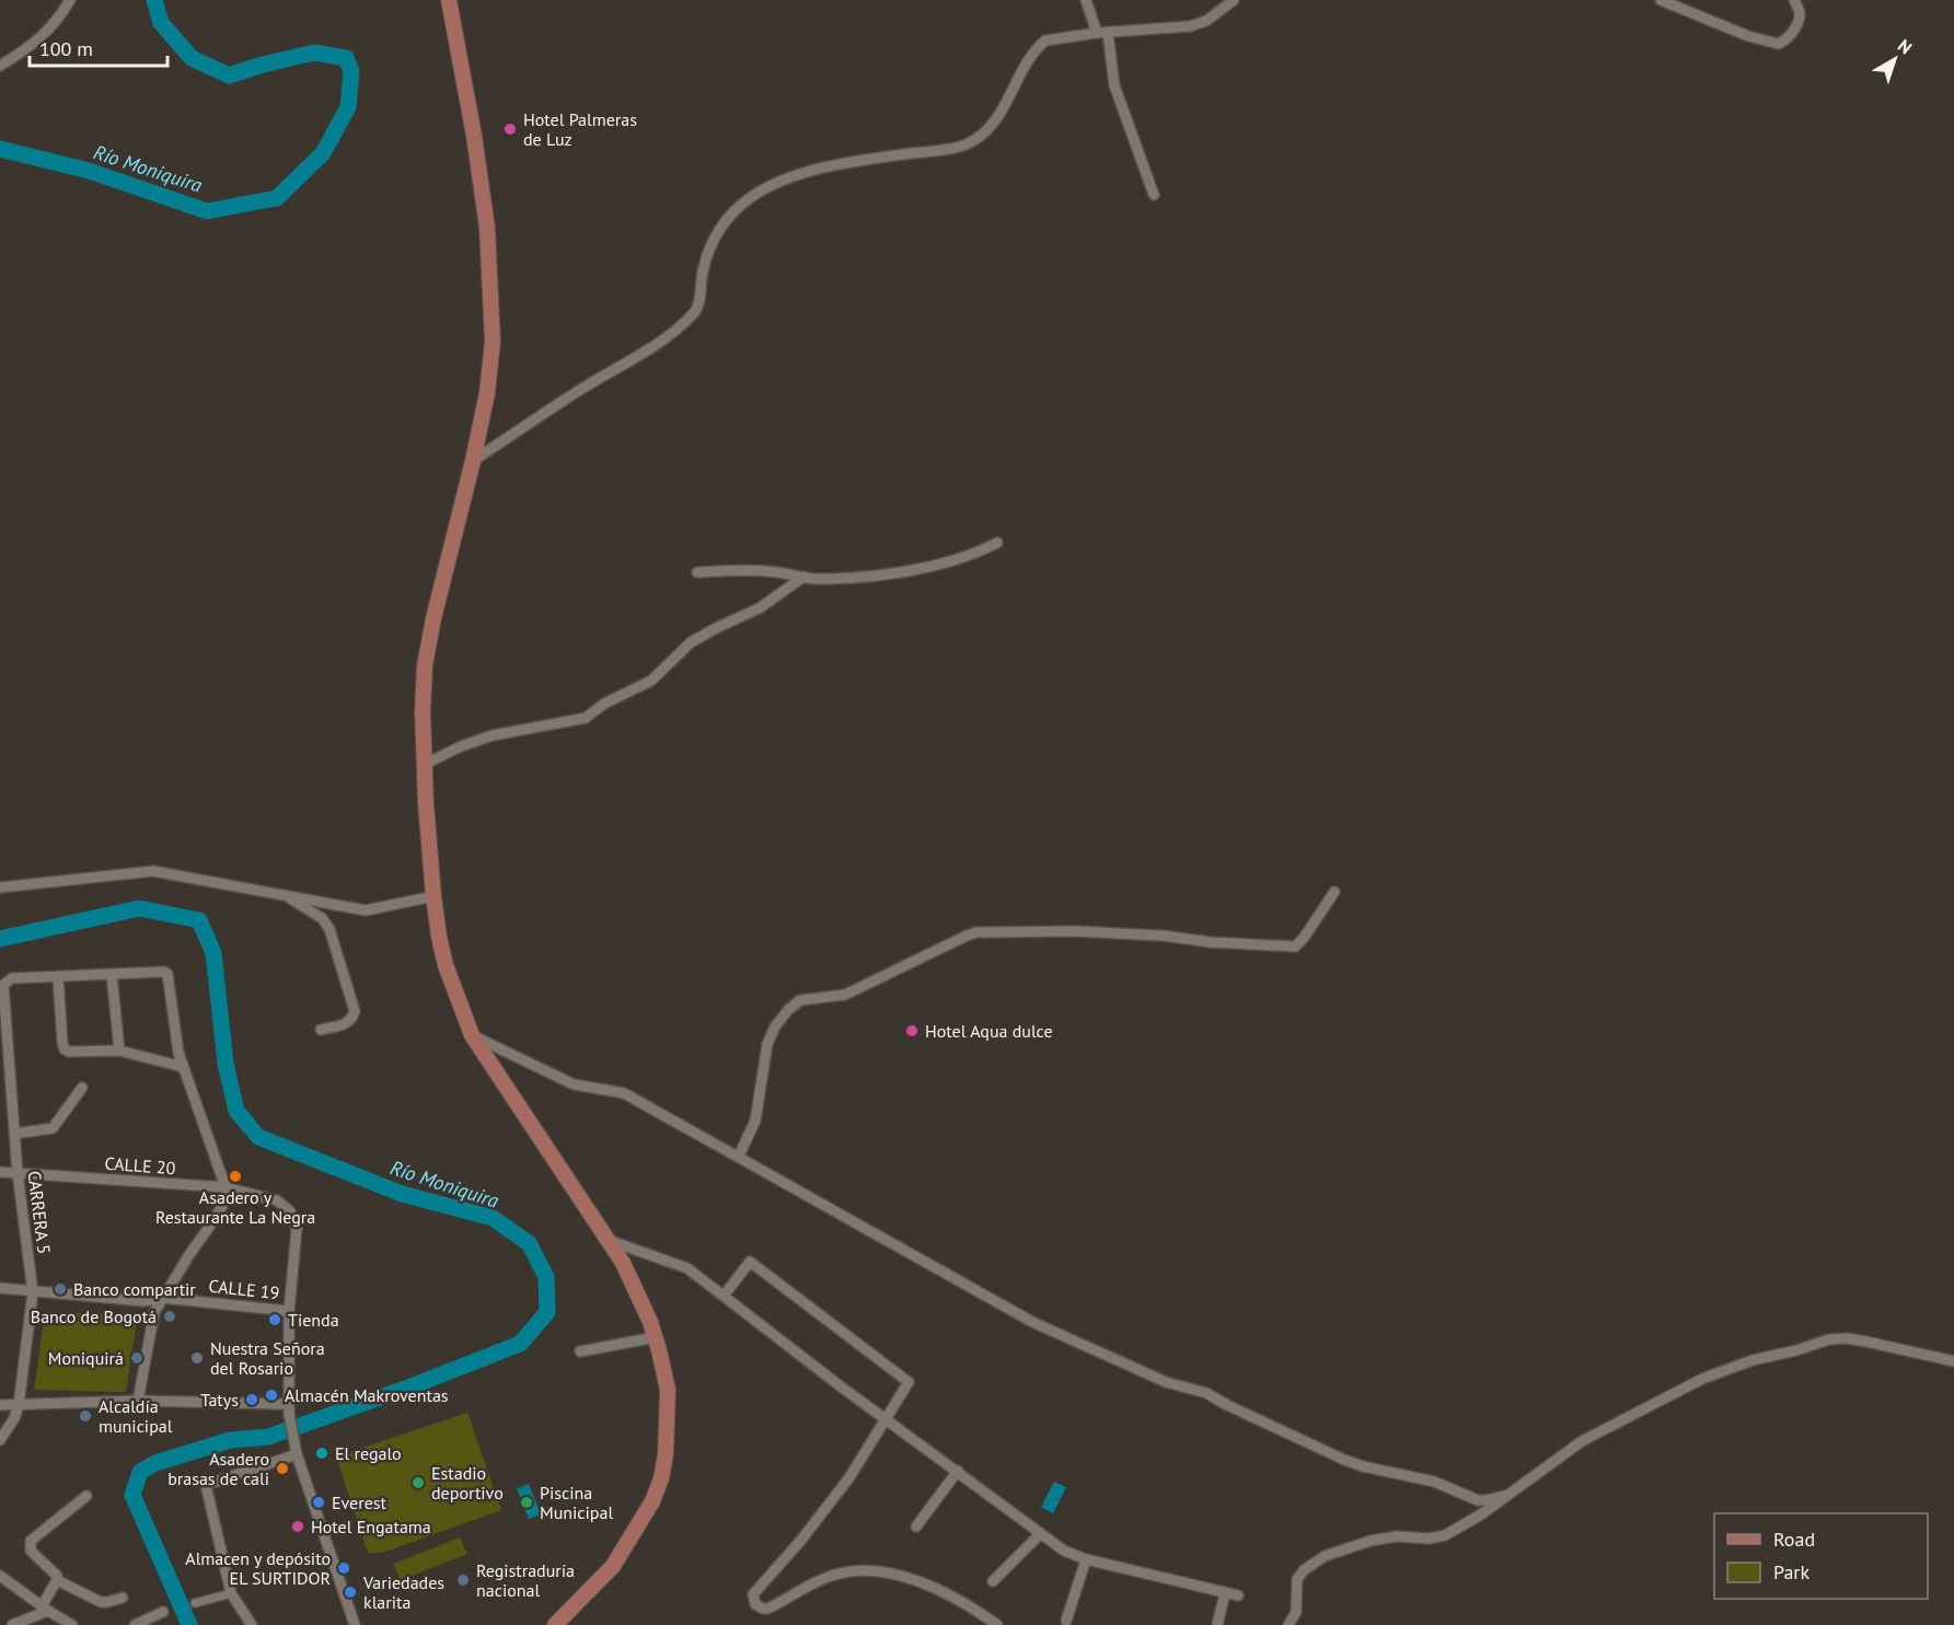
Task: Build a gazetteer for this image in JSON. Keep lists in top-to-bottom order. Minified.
{"streets":{"street":["CALLE 20","CARRERA 5","CALLE 19"]},"crossings":[["CALLE 20","CARRERA 5"],["CALLE 20","CALLE 19"],["CARRERA 5","CALLE 19"]],"water":["Río Moniquira"],"places":["Hotel Palmeras de Luz","Hotel Aqua dulce","Asadero y Restaurante La Negra","Banco compartir","Banco de Bogotá","Tienda","Moniquirá","Nuestra Señora del Rosario","Almacén Makroventas","Tatys","Alcaldía municipal","El regalo","Asadero brasas de cali","Estadio deportivo","Everest","Piscina Municipal","Hotel Engatama","Almacen y depósito EL SURTIDOR","Registraduría nacional","Variedades klarita"],"legend":["Road","Park"],"scale_bar":"100 m","north":"top right"}
